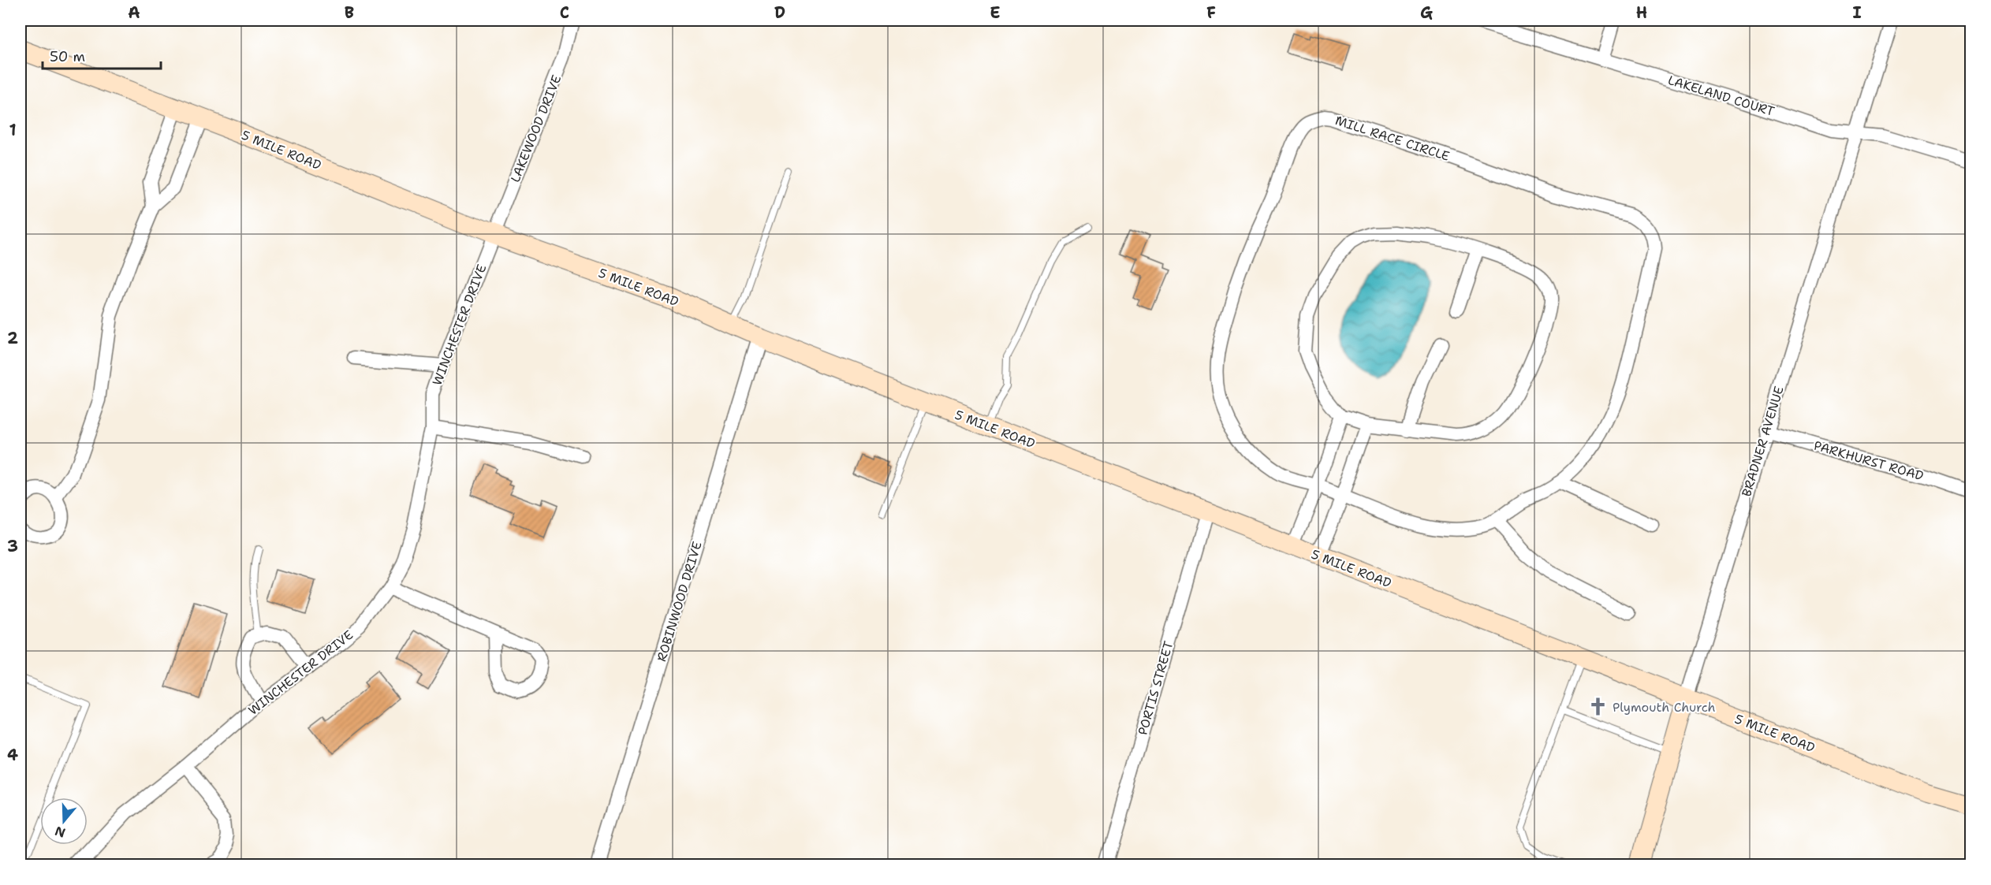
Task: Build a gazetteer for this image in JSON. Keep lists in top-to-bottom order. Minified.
{"streets":{"street":["LAKELAND COURT","LAKEWOOD DRIVE","MILL RACE CIRCLE","5 MILE ROAD","WINCHESTER DRIVE","BRADNER AVENUE","PARKHURST ROAD","ROBINWOOD DRIVE","PORTIS STREET"]},"crossings":[["LAKELAND COURT","BRADNER AVENUE"],["LAKEWOOD DRIVE","5 MILE ROAD"],["LAKEWOOD DRIVE","WINCHESTER DRIVE"],["5 MILE ROAD","WINCHESTER DRIVE"],["5 MILE ROAD","BRADNER AVENUE"],["5 MILE ROAD","ROBINWOOD DRIVE"],["5 MILE ROAD","PORTIS STREET"],["BRADNER AVENUE","PARKHURST ROAD"]],"places":{"church":["Plymouth Church"]},"scale_bar":"50 m","north":"bottom","grid":{"columns":["A","B","C","D","E","F","G","H","I"],"rows":["1","2","3","4"]}}
